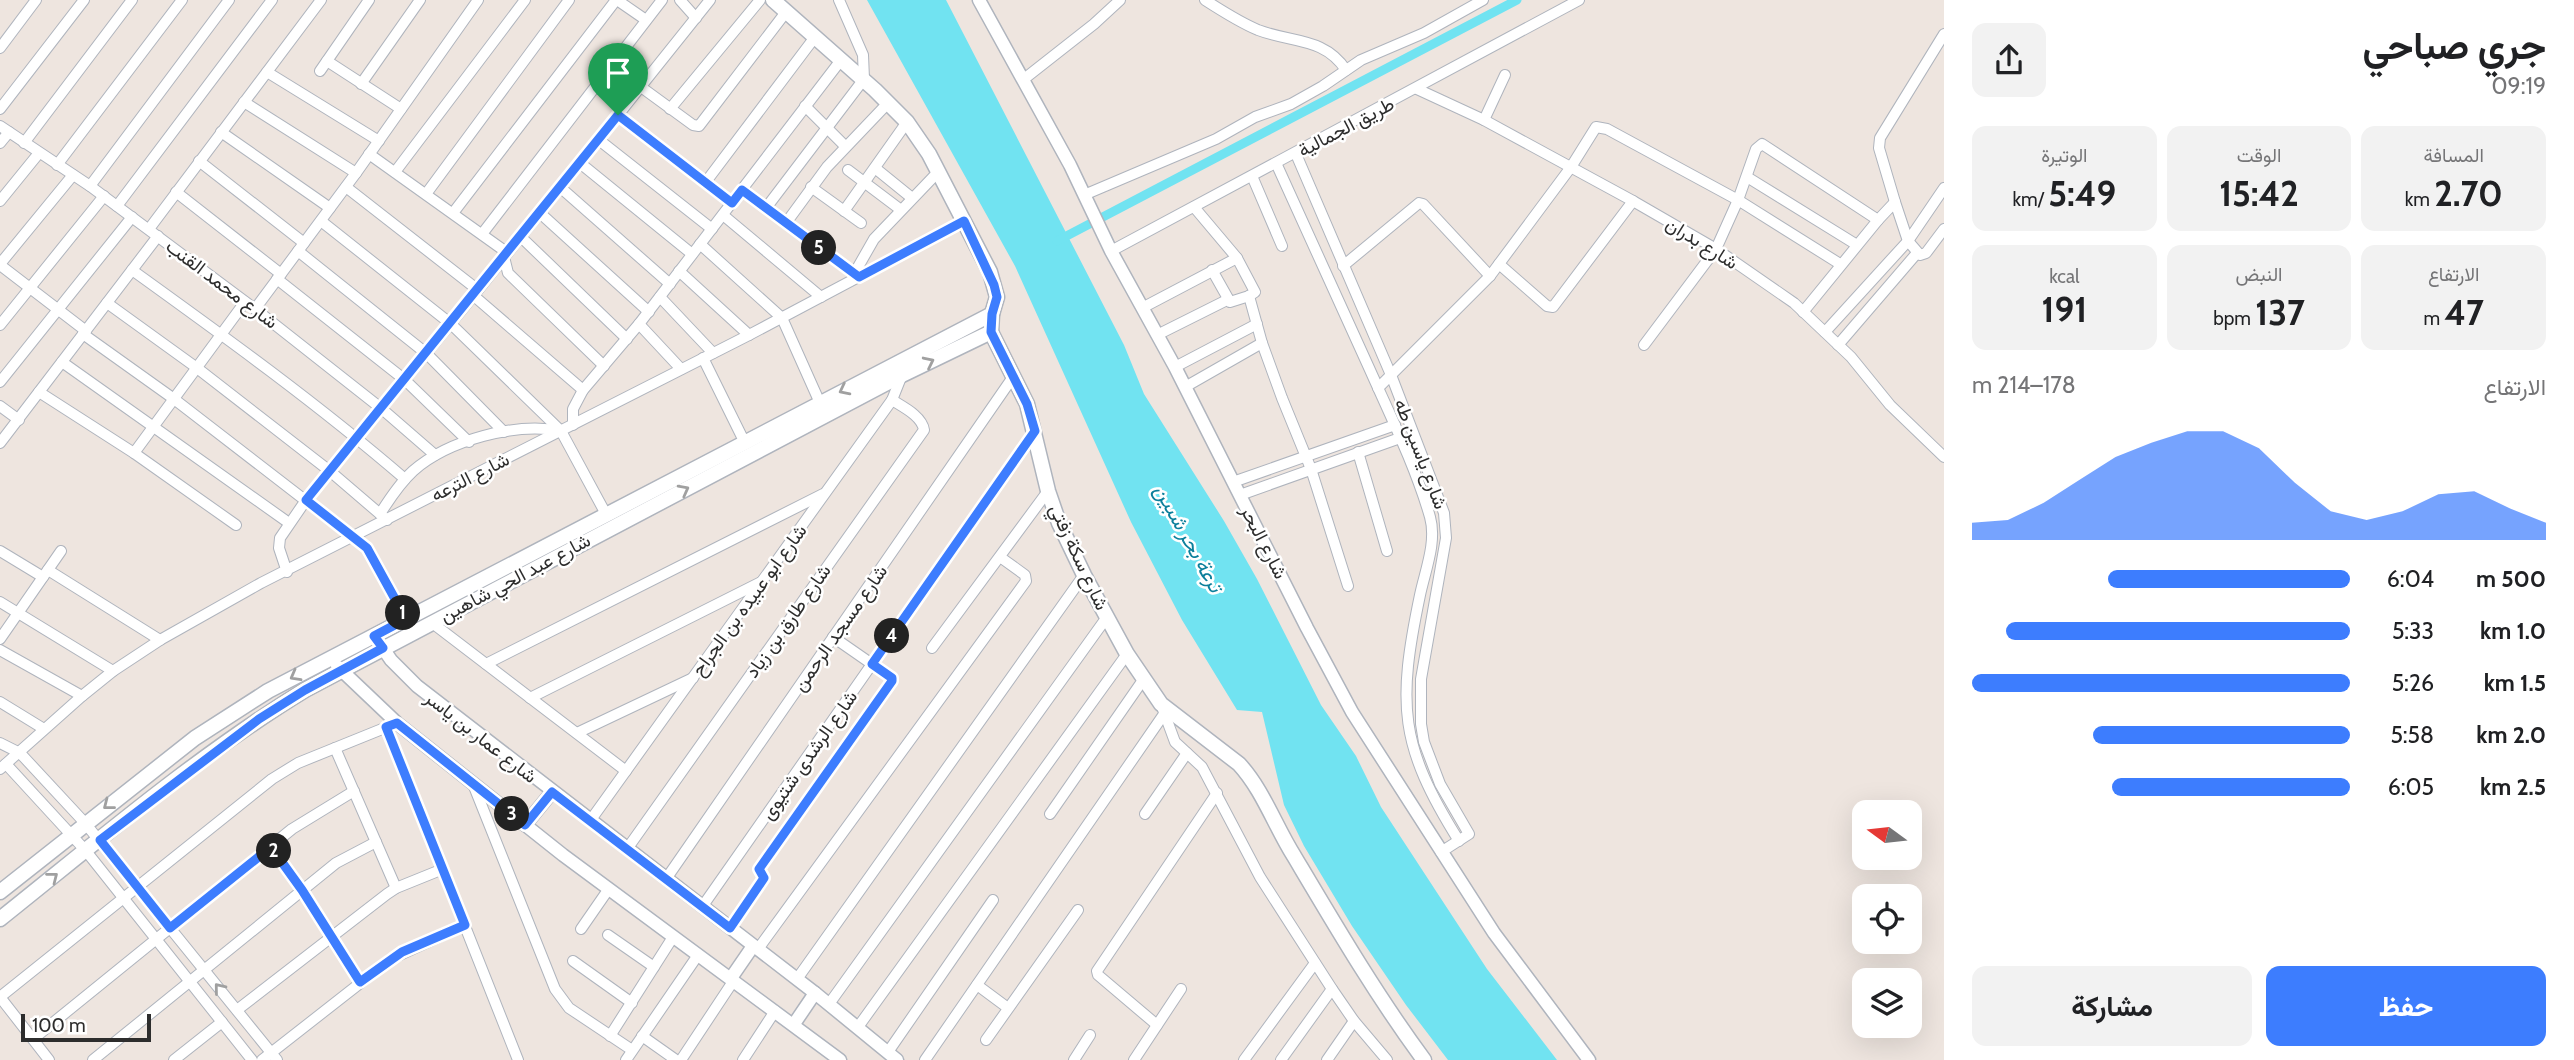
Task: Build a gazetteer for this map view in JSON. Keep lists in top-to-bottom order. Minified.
{"streets":{"main road":["شارع سكة زفتي","شارع عبد الحي شاهين"],"street":["طريق الجمالية","شارع بدران","شارع محمد القنب","شارع ياسين طه","شارع الترعه","شارع البحر","شارع ابو عبيده بن الجراح","شارع طارق بن زياد","شارع مسجد الرحمن","شارع عمار بن ياسر","شارع الرشدى شتيوى"]},"crossings":[["طريق الجمالية","شارع بدران"],["طريق الجمالية","شارع ياسين طه"],["طريق الجمالية","شارع البحر"],["شارع الترعه","شارع سكة زفتي"],["شارع سكة زفتي","شارع عبد الحي شاهين"],["شارع سكة زفتي","شارع مسجد الرحمن"],["شارع سكة زفتي","شارع الرشدى شتيوى"],["شارع عبد الحي شاهين","شارع ابو عبيده بن الجراح"],["شارع عبد الحي شاهين","شارع عمار بن ياسر"],["شارع ابو عبيده بن الجراح","شارع طارق بن زياد"],["شارع ابو عبيده بن الجراح","شارع عمار بن ياسر"],["شارع طارق بن زياد","شارع عمار بن ياسر"],["شارع مسجد الرحمن","شارع عمار بن ياسر"],["شارع عمار بن ياسر","شارع الرشدى شتيوى"]],"water":["ترعة بحر شبين"],"scale_bar":"100 m","north":"left","page":{"heading":["جري صباحي","09:19"],"stats":[["المسافة","2.70 km"],["الوقت","15:42"],["الوتيرة","5:49 /km"],["الارتفاع","47 m"],["النبض","137 bpm"],["kcal","191"]],"pins":["5","1","4","3","2"],"chart":["الارتفاع","178–214 m"],"list":[{"name":"500 m","note":"6:04"},{"name":"1.0 km","note":"5:33"},{"name":"1.5 km","note":"5:26"},{"name":"2.0 km","note":"5:58"},{"name":"2.5 km","note":"6:05"}],"buttons":["حفظ","مشاركة"],"scale":"100 m"}}
